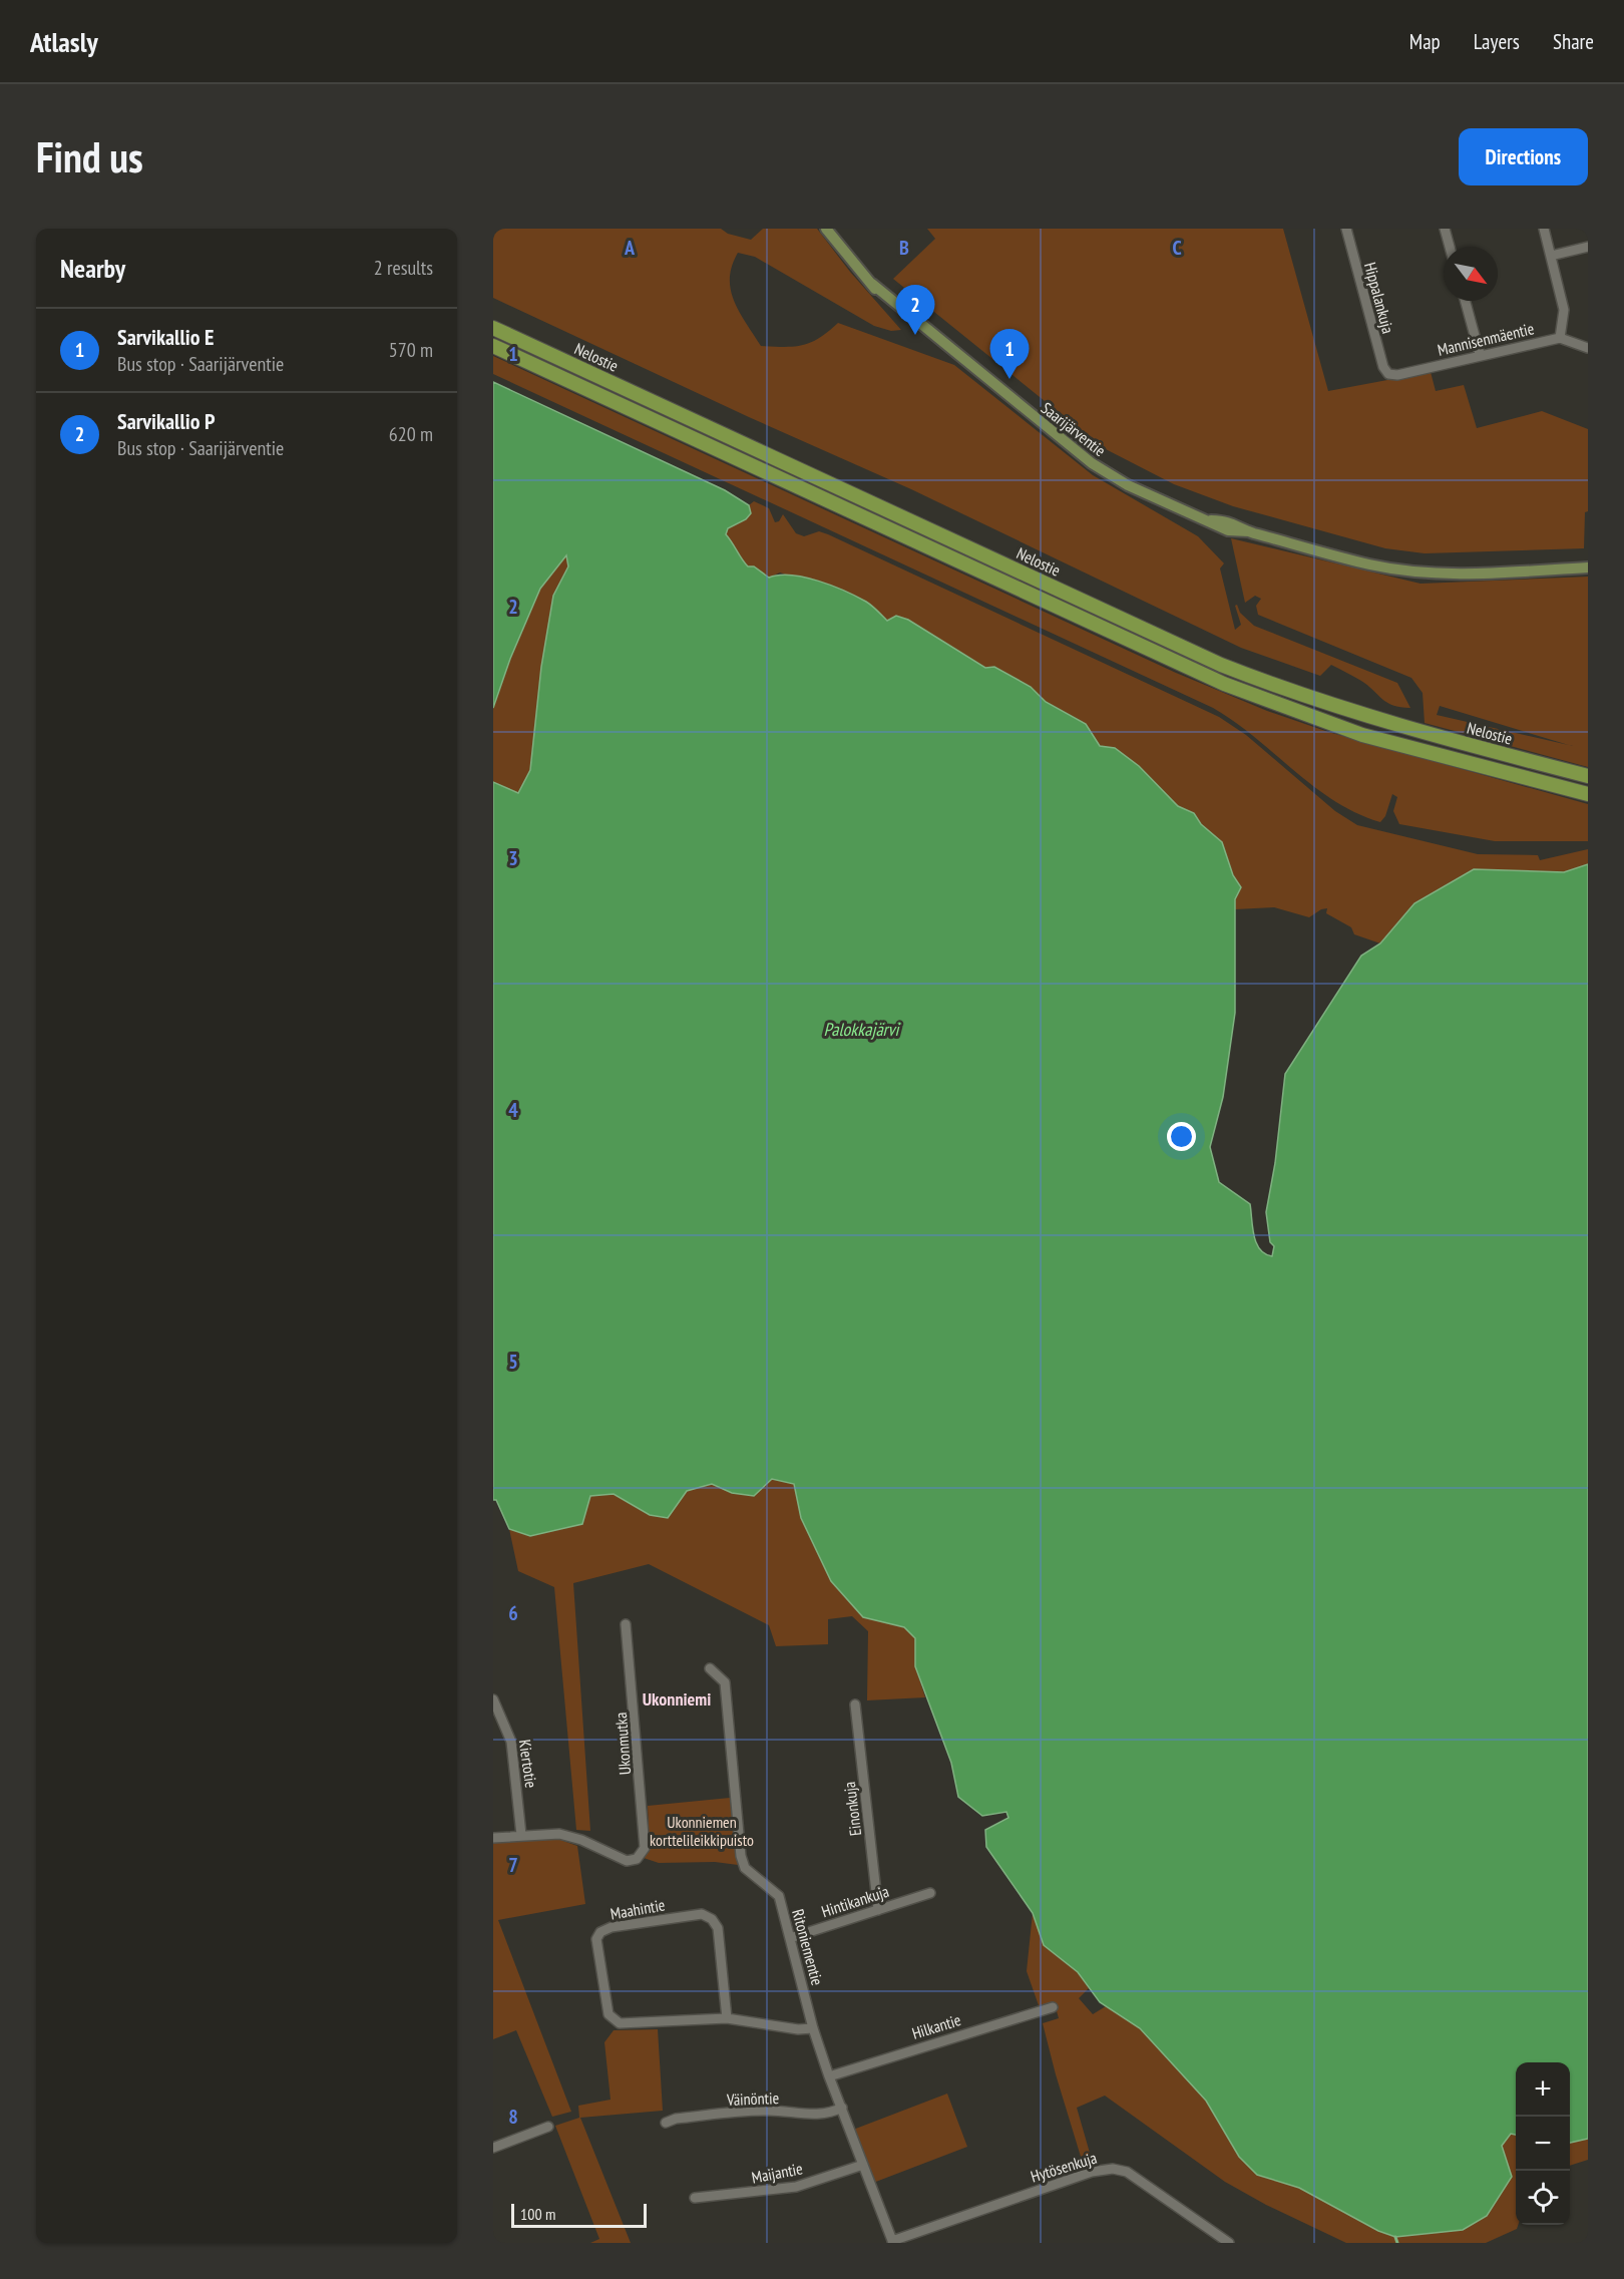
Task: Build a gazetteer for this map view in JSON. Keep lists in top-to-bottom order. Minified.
{"streets":{"highway":["Nelostie"],"main road":["Saarijärventie"],"street":["Hippalankuja","Mannisenmäentie","Ukonmutka","Kiertotie","Einonkuja","Hintikankuja","Maahintie","Ritoniementie","Hilkantie","Väinöntie","Hytösenkuja","Maijantie"]},"crossings":[["Hippalankuja","Mannisenmäentie"],["Ukonmutka","Kiertotie"],["Einonkuja","Hintikankuja"],["Hintikankuja","Ritoniementie"],["Maahintie","Ritoniementie"],["Ritoniementie","Hilkantie"],["Ritoniementie","Väinöntie"],["Ritoniementie","Hytösenkuja"],["Ritoniementie","Maijantie"]],"districts":["Ukonniemi"],"water":["Palokkajärvi"],"parks":["Ukonniemen korttelileikkipuisto"],"scale_bar":"100 m","north":"bottom right","page":{"header":"Atlasly","nav":["Map","Layers","Share"],"buttons":"Directions","title":"Find us","heading":["Nearby","2 results"],"pins":["2","1"],"list":[{"mark":"1","name":"Sarvikallio E","note":"Bus stop · Saarijärventie","value":"570 m"},{"mark":"2","name":"Sarvikallio P","note":"Bus stop · Saarijärventie","value":"620 m"}],"map_buttons":["+","−"],"scale":"100 m"},"grid":{"columns":["A","B","C"],"rows":["1","2","3","4","5","6","7","8"]}}
